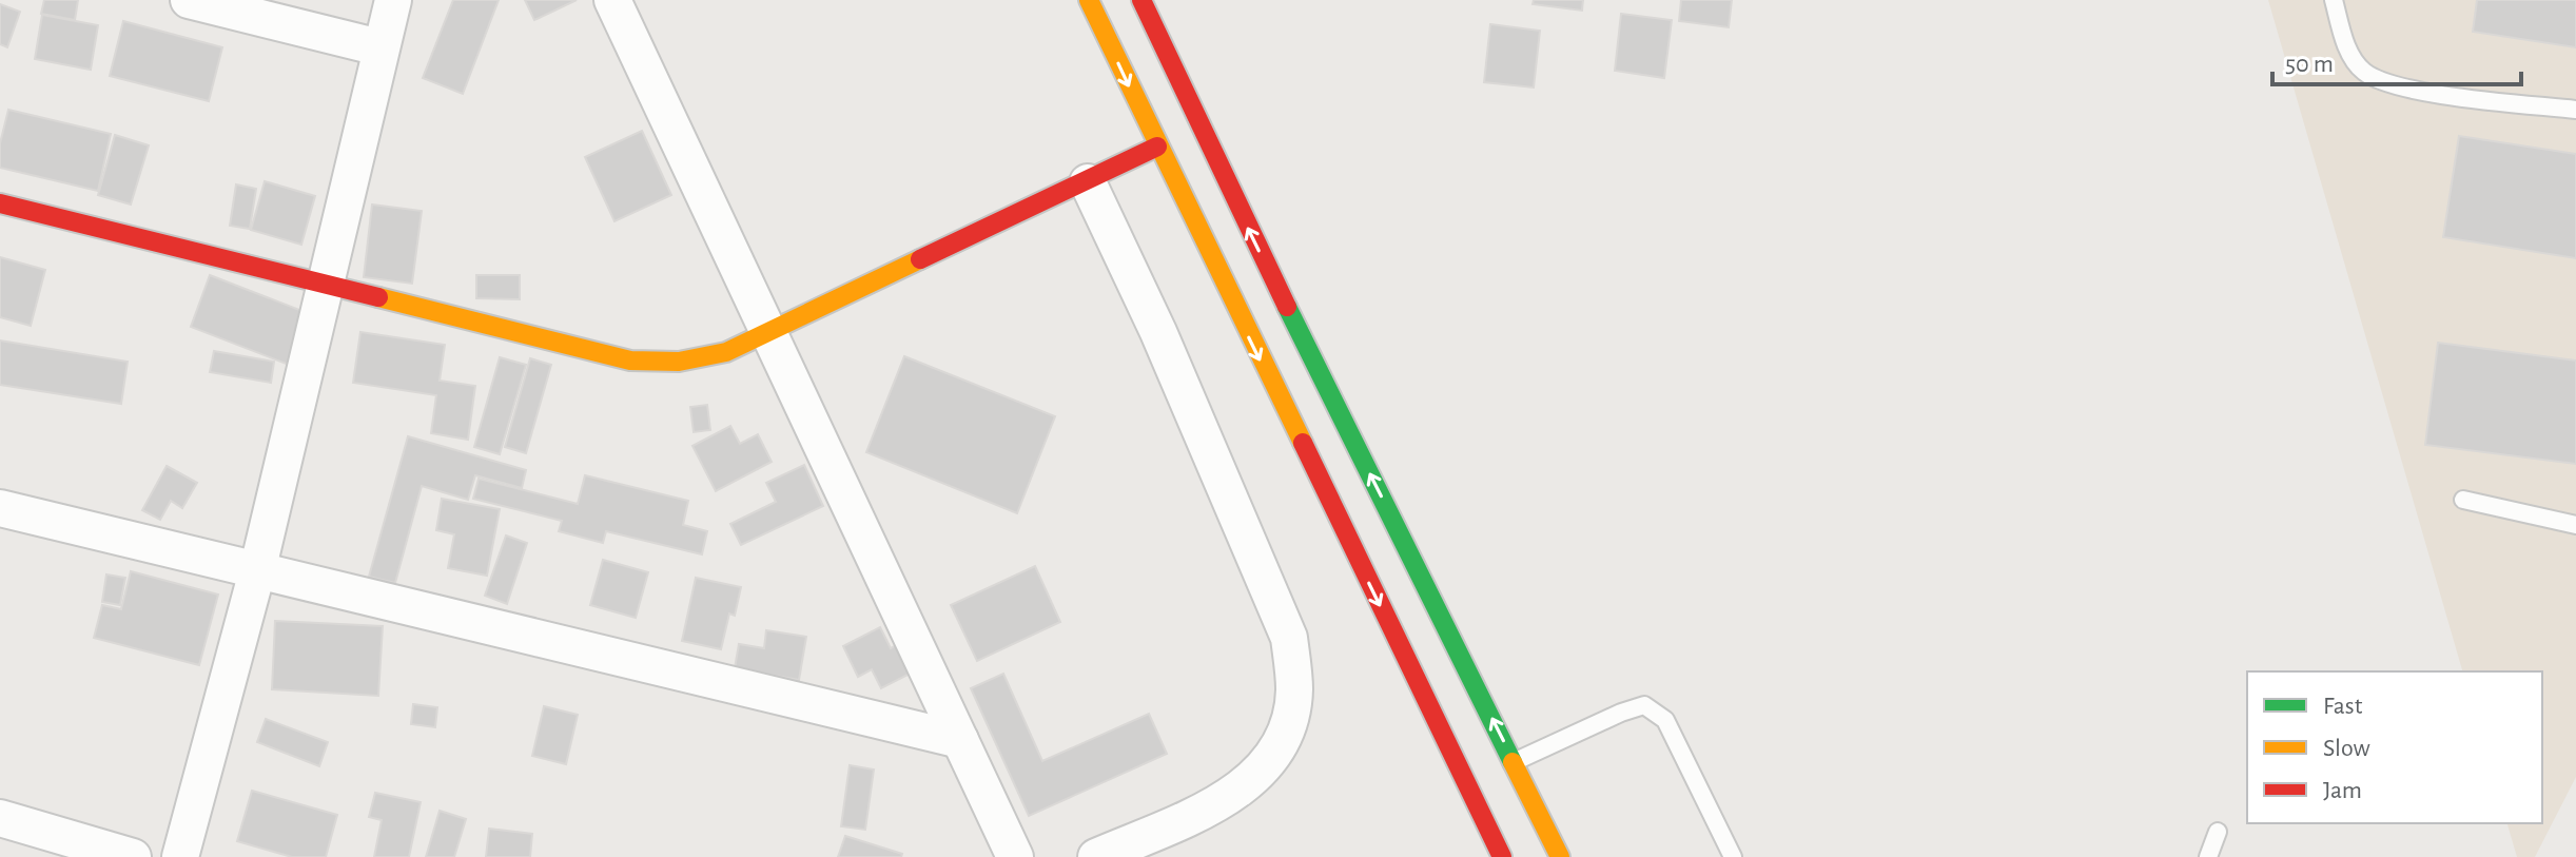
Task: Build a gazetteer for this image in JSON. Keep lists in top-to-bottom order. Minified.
{"legend":["Fast","Slow","Jam"],"scale_bar":"50 m"}
